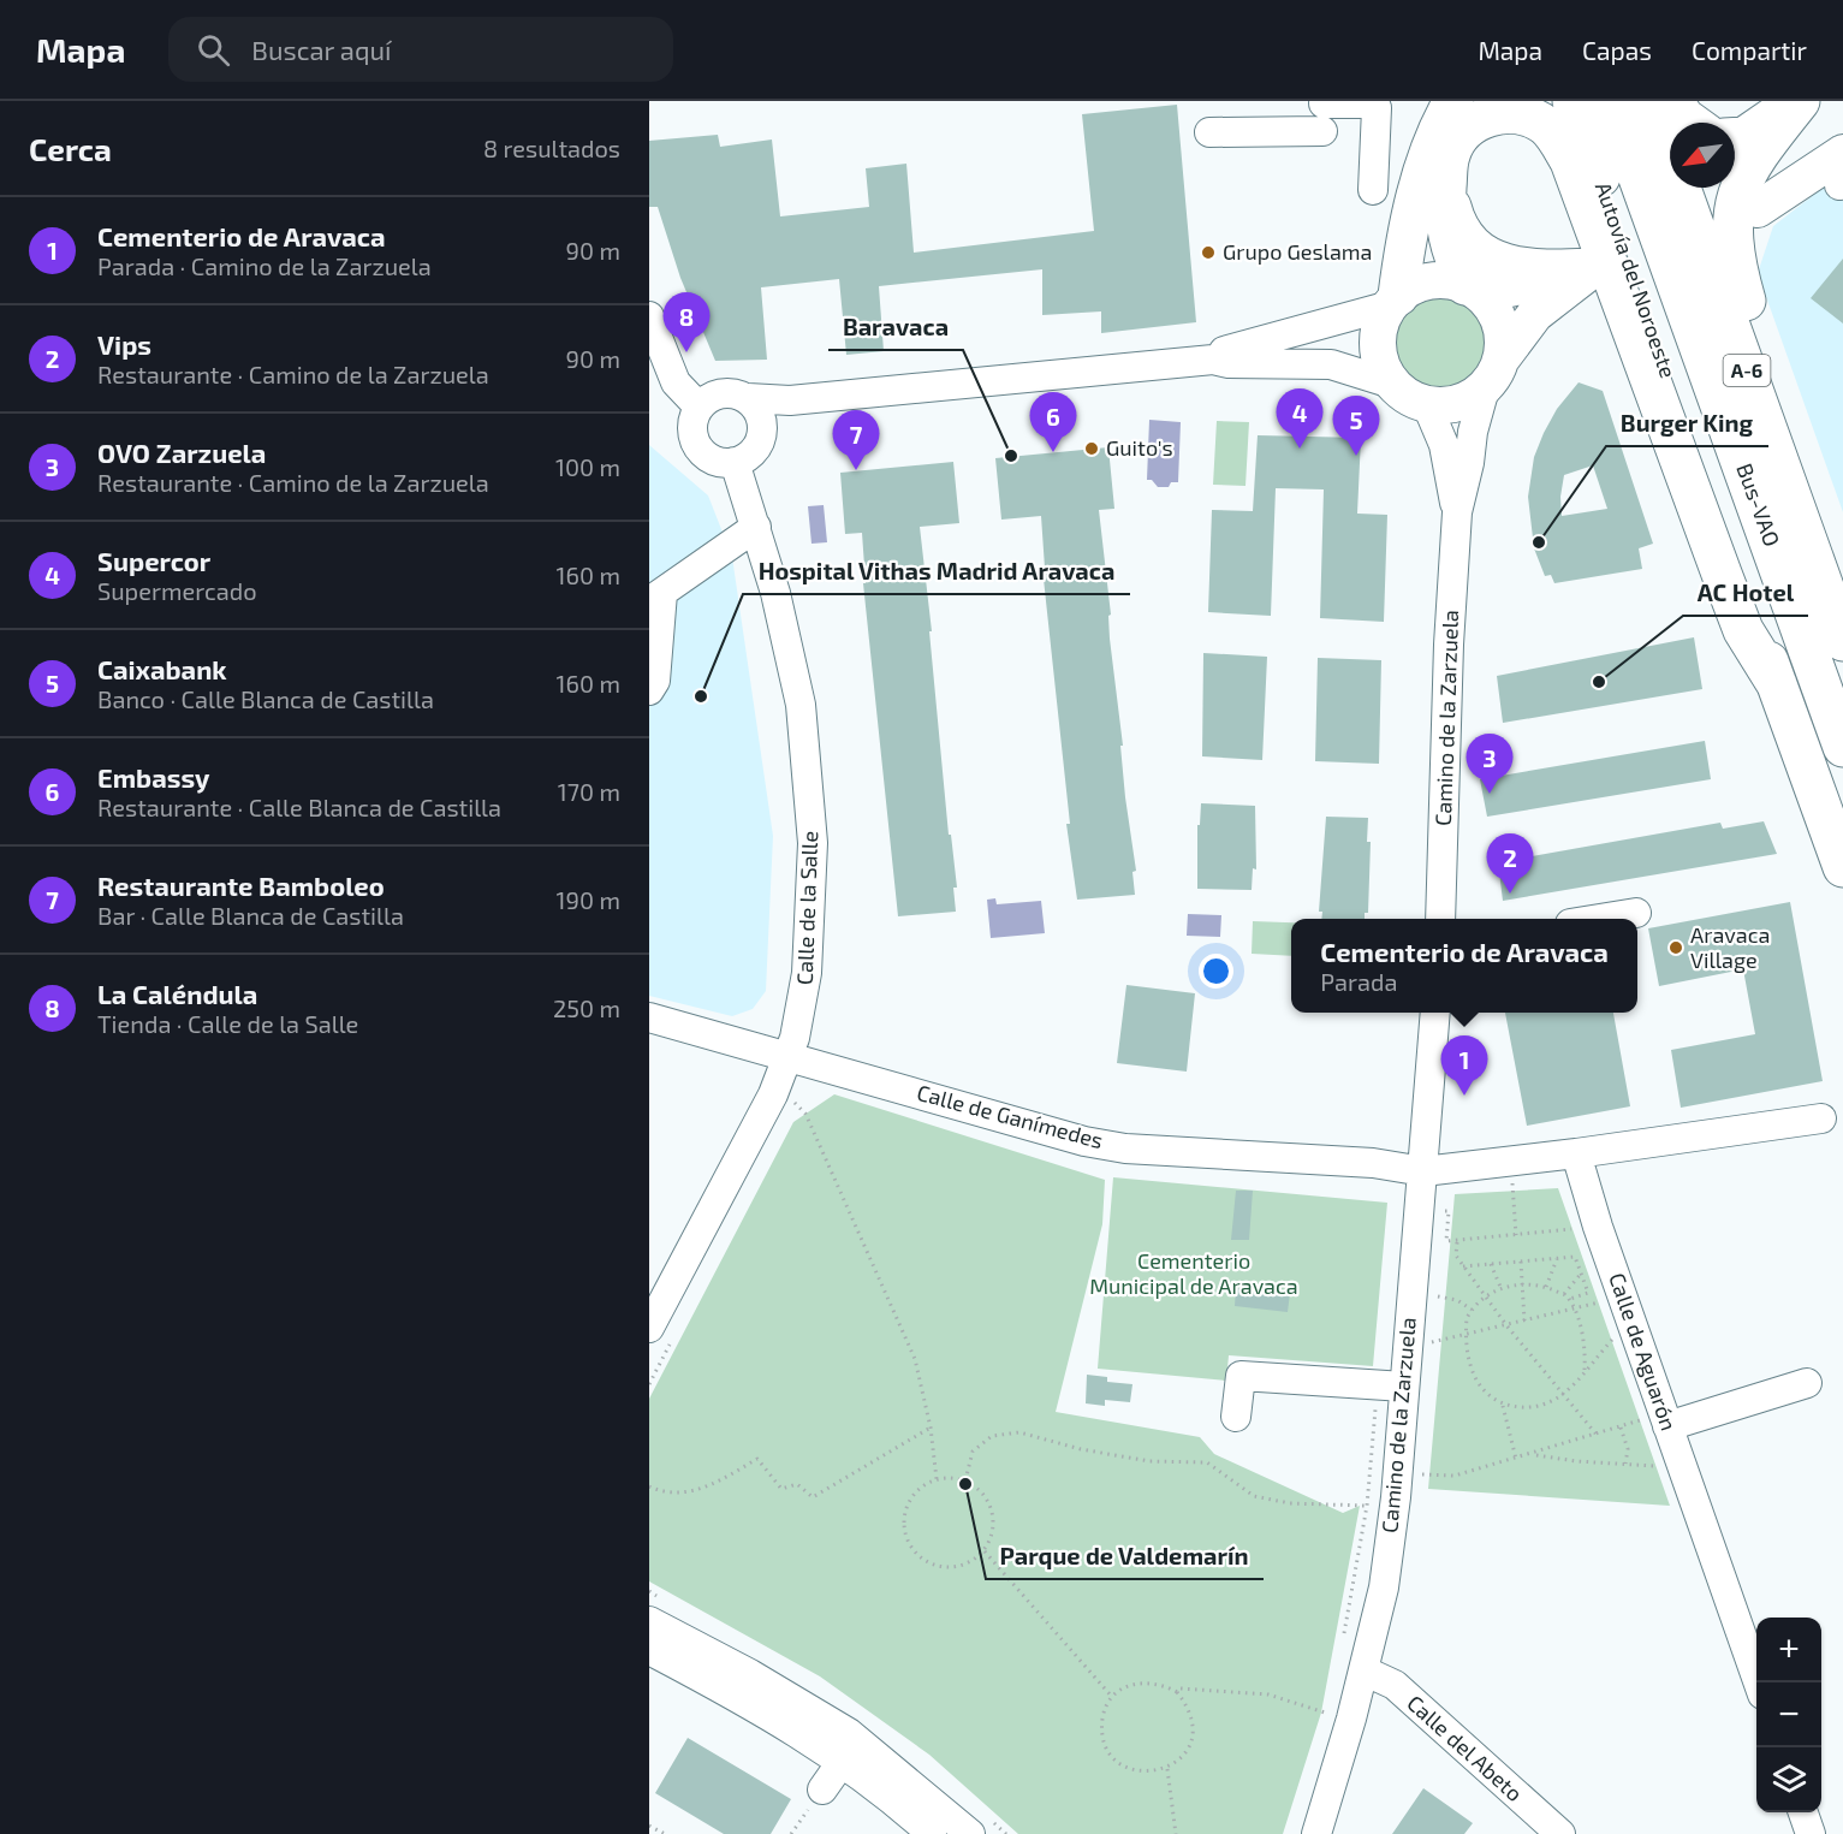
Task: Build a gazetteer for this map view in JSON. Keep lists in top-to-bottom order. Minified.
{"streets":{"highway":["Autovía del Noroeste","A-6","Bus-VAO"],"street":["Camino de la Zarzuela","Calle de la Salle","Calle de Ganímedes","Calle de Aguarón","Calle del Abeto"]},"crossings":[["Camino de la Zarzuela","Calle de Ganímedes"],["Camino de la Zarzuela","Calle del Abeto"],["Calle de la Salle","Calle de Ganímedes"]],"parks":["Cementerio Municipal de Aravaca"],"places":["Grupo Geslama","Guito's","Baravaca","Burger King","AC Hotel","Hospital Vithas Madrid Aravaca","Aravaca Village","Parque de Valdemarín"],"north":"bottom left","page":{"header":"Mapa","search":"Buscar aquí","nav":["Mapa","Capas","Compartir"],"heading":["Cerca","8 resultados"],"list":[{"mark":"1","name":"Cementerio de Aravaca","note":"Parada · Camino de la Zarzuela","value":"90 m"},{"mark":"2","name":"Vips","note":"Restaurante · Camino de la Zarzuela","value":"90 m"},{"mark":"3","name":"OVO Zarzuela","note":"Restaurante · Camino de la Zarzuela","value":"100 m"},{"mark":"4","name":"Supercor","note":"Supermercado","value":"160 m"},{"mark":"5","name":"Caixabank","note":"Banco · Calle Blanca de Castilla","value":"160 m"},{"mark":"6","name":"Embassy","note":"Restaurante · Calle Blanca de Castilla","value":"170 m"},{"mark":"7","name":"Restaurante Bamboleo","note":"Bar · Calle Blanca de Castilla","value":"190 m"},{"mark":"8","name":"La Caléndula","note":"Tienda · Calle de la Salle","value":"250 m"}],"pins":["8","4","6","5","7","3","2","1"],"popup":["Cementerio de Aravaca","Parada"],"map_buttons":["+","−"]}}
